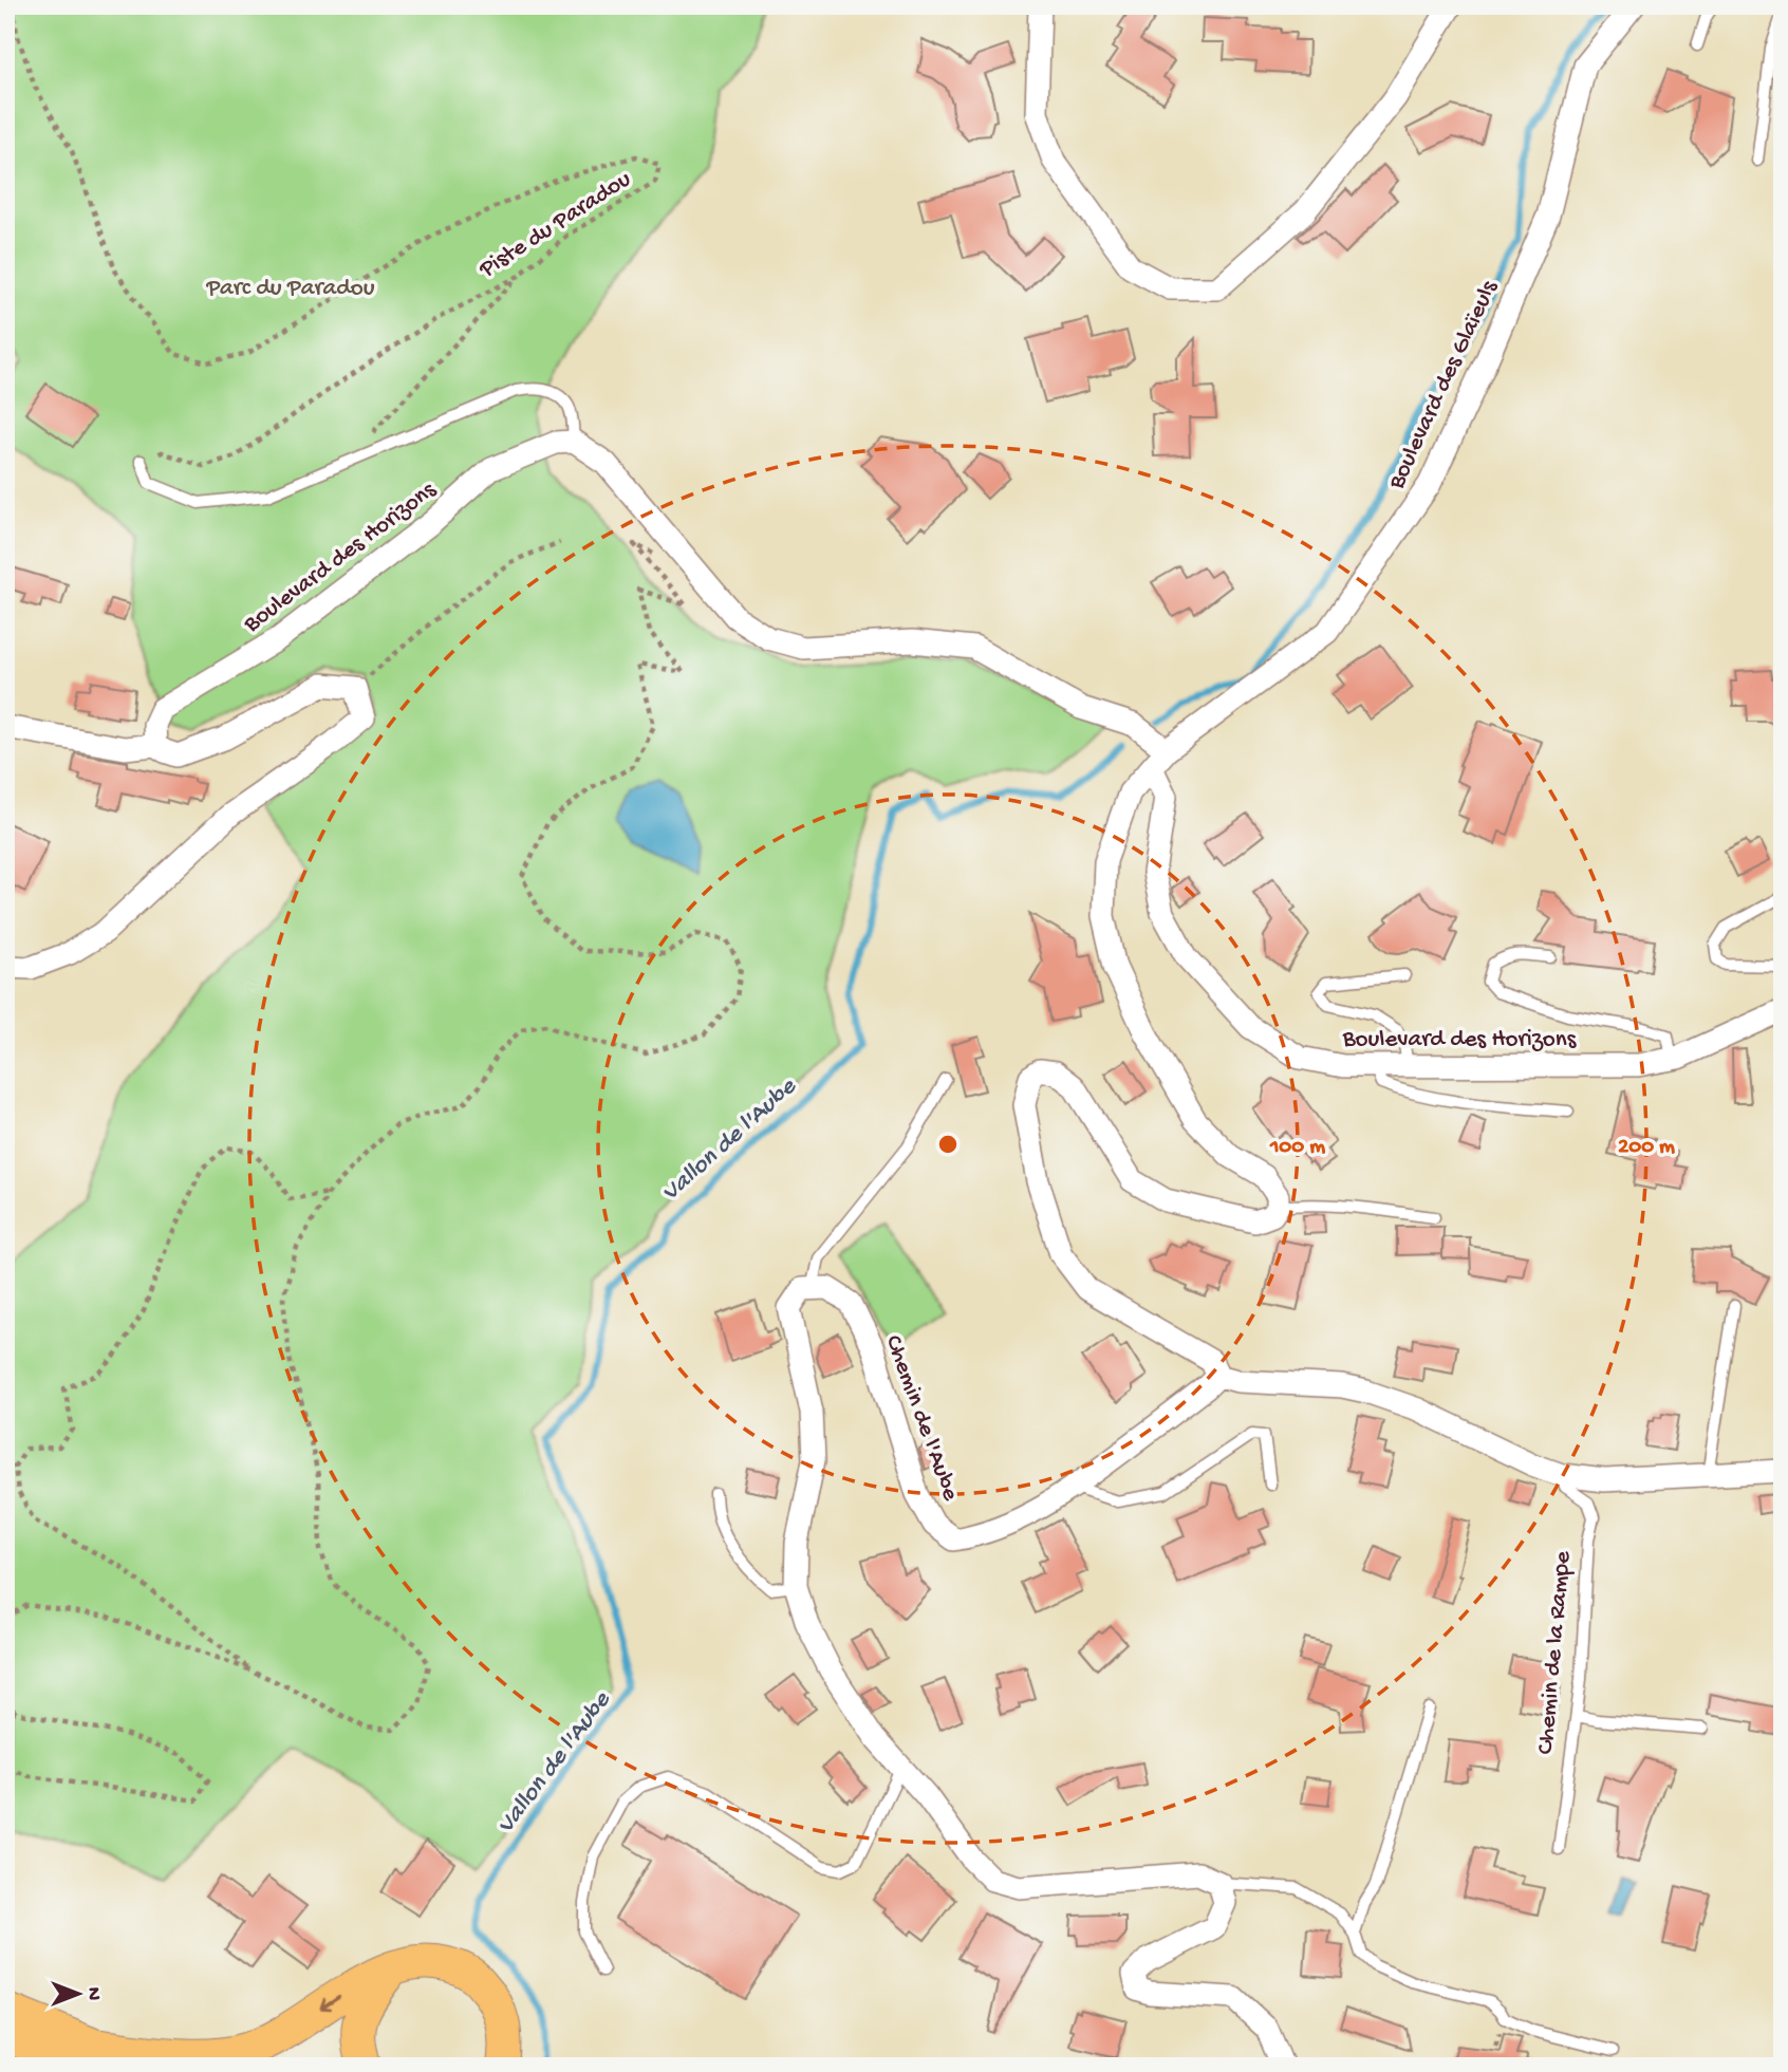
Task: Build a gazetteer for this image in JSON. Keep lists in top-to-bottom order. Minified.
{"streets":{"street":["Boulevard des Glaïeuls","Boulevard des Horizons","Chemin de l'Aube","Chemin de la Rampe"],"path":["Piste du Paradou"]},"crossings":[["Boulevard des Glaïeuls","Boulevard des Horizons"],["Chemin de l'Aube","Chemin de la Rampe"]],"water":["Vallon de l'Aube"],"parks":["Parc du Paradou"],"north":"right","rings":["100 m","200 m"]}
